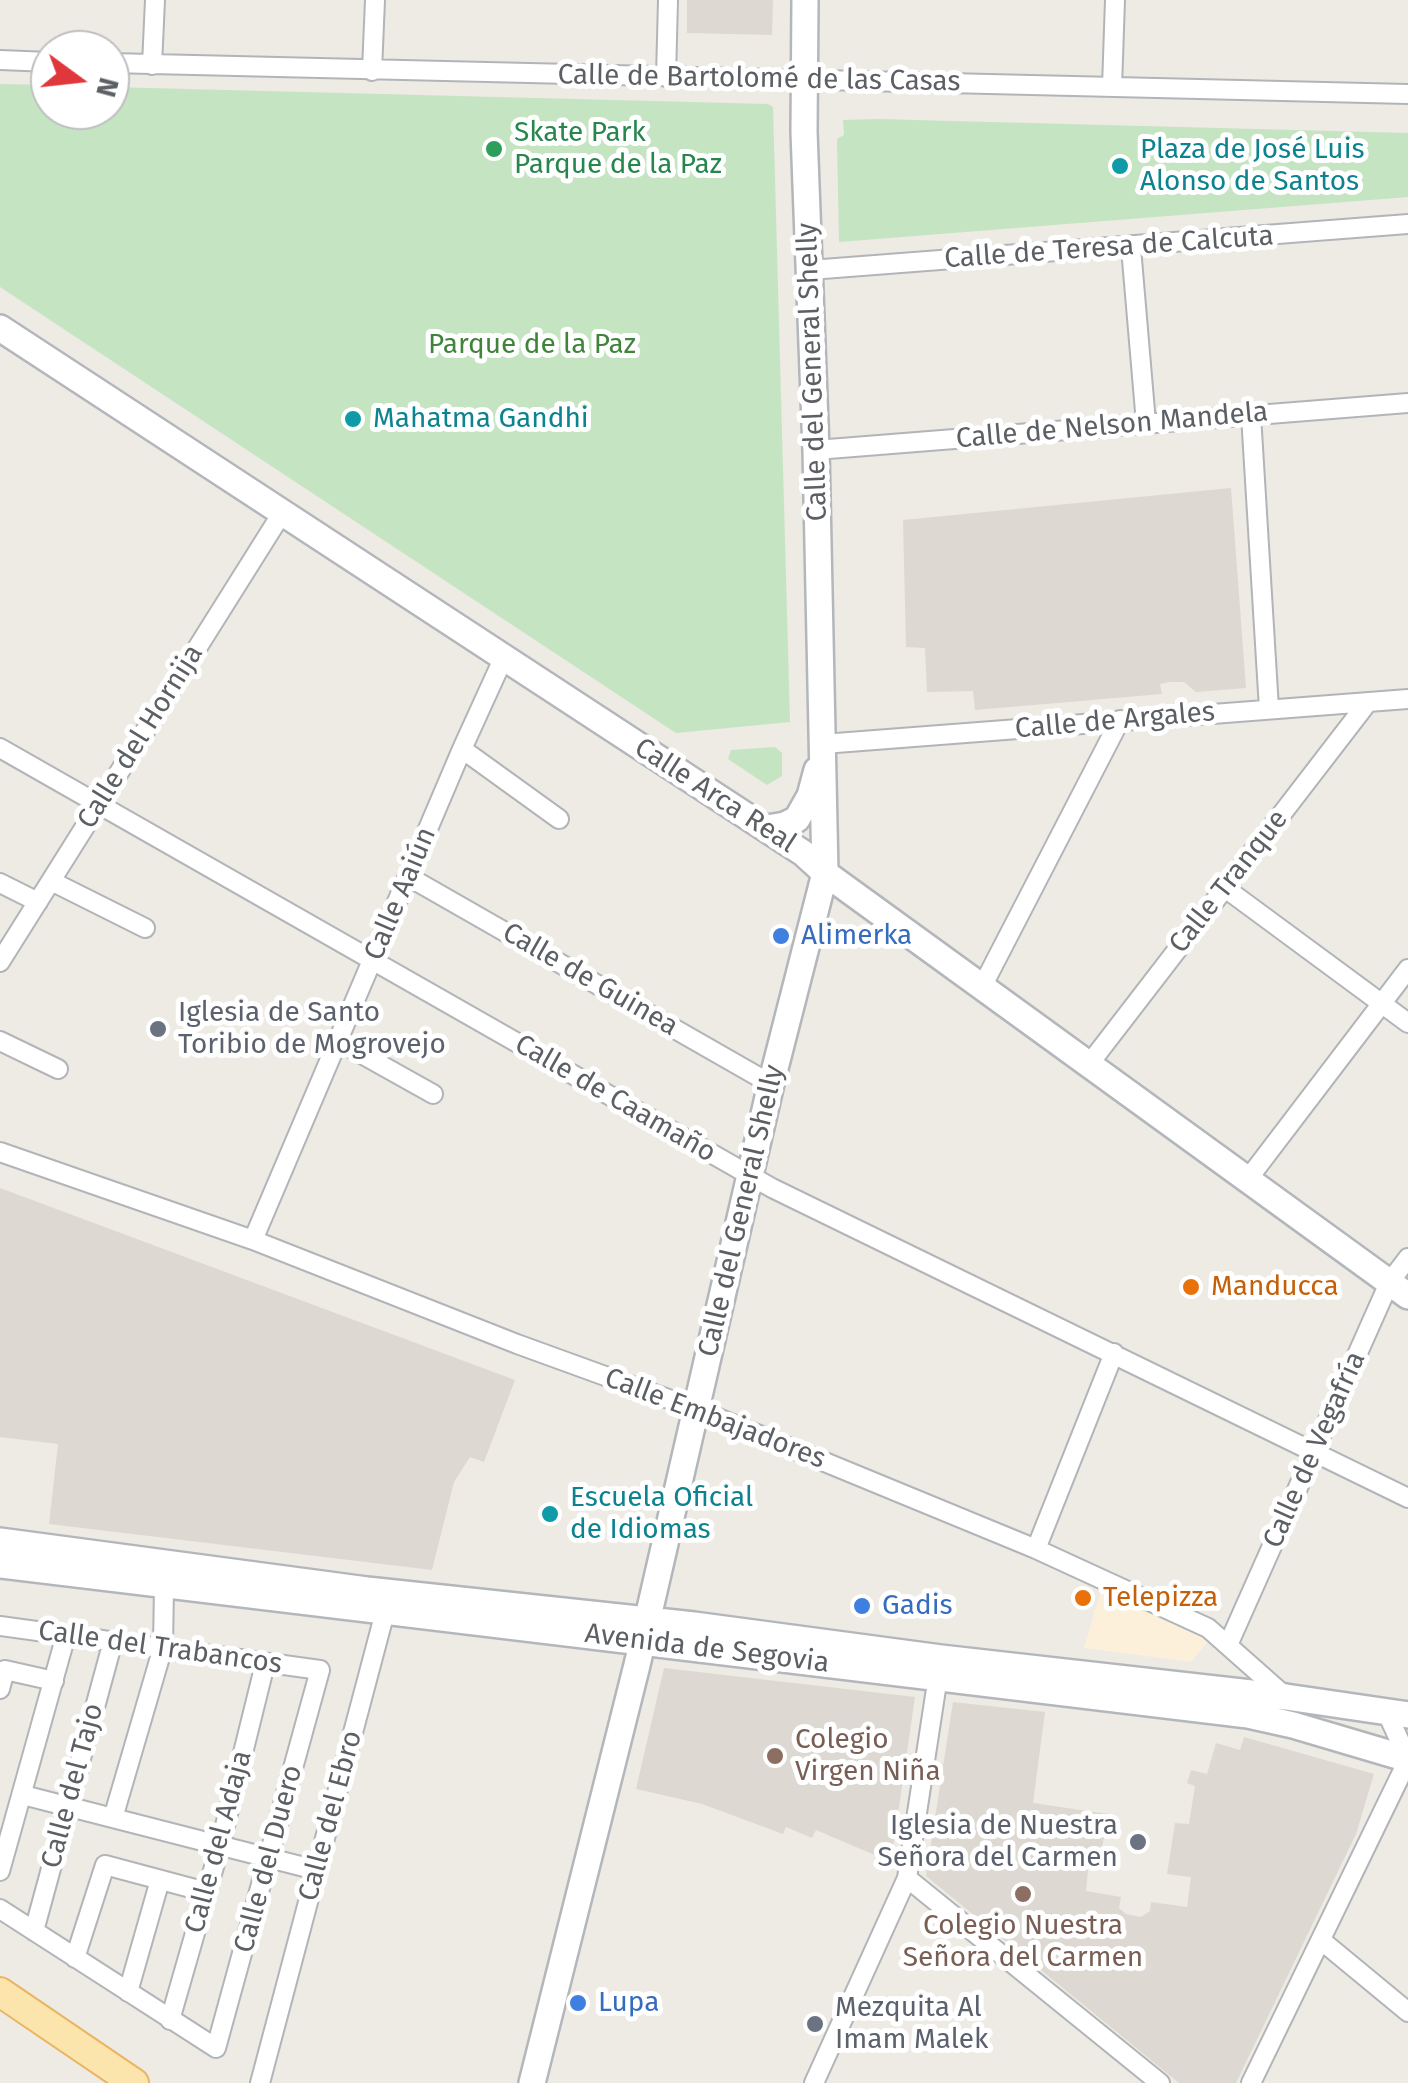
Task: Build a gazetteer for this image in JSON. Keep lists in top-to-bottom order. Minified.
{"streets":{"street":["Calle de Bartolomé de las Casas","Calle de Teresa de Calcuta","Calle del General Shelly","Calle de Nelson Mandela","Calle de Argales","Calle del Hornija","Calle Arca Real","Calle Tranque","Calle Aaiún","Calle de Guinea","Calle de Caamaño","Calle Embajadores","Calle de Vegafría","Calle del Trabancos","Avenida de Segovia","Calle del Tajo","Calle del Ebro","Calle del Adaja","Calle del Duero"]},"crossings":[["Calle de Bartolomé de las Casas","Calle del General Shelly"],["Calle de Teresa de Calcuta","Calle del General Shelly"],["Calle del General Shelly","Calle de Nelson Mandela"],["Calle del General Shelly","Calle de Argales"],["Calle del General Shelly","Calle Arca Real"],["Calle del General Shelly","Calle de Guinea"],["Calle del General Shelly","Calle de Caamaño"],["Calle del General Shelly","Calle Embajadores"],["Calle del General Shelly","Avenida de Segovia"],["Calle de Argales","Calle Tranque"],["Calle del Hornija","Calle Arca Real"],["Calle del Hornija","Calle de Caamaño"],["Calle Arca Real","Calle Tranque"],["Calle Arca Real","Calle Aaiún"],["Calle Arca Real","Calle de Vegafría"],["Calle Aaiún","Calle de Guinea"],["Calle Aaiún","Calle de Caamaño"],["Calle Aaiún","Calle Embajadores"],["Calle de Caamaño","Calle de Vegafría"],["Calle Embajadores","Calle de Vegafría"],["Calle Embajadores","Avenida de Segovia"],["Calle del Trabancos","Calle del Tajo"],["Calle del Trabancos","Calle del Adaja"],["Calle del Trabancos","Calle del Duero"],["Avenida de Segovia","Calle del Ebro"],["Calle del Adaja","Calle del Duero"]],"parks":["Parque de la Paz"],"places":["Skate Park Parque de la Paz","Plaza de José Luis Alonso de Santos","Mahatma Gandhi","Alimerka","Iglesia de Santo Toribio de Mogrovejo","Manducca","Escuela Oficial de Idiomas","Telepizza","Gadis","Colegio Virgen Niña","Iglesia de Nuestra Señora del Carmen","Colegio Nuestra Señora del Carmen","Lupa","Mezquita Al Imam Malek"],"north":"right"}
